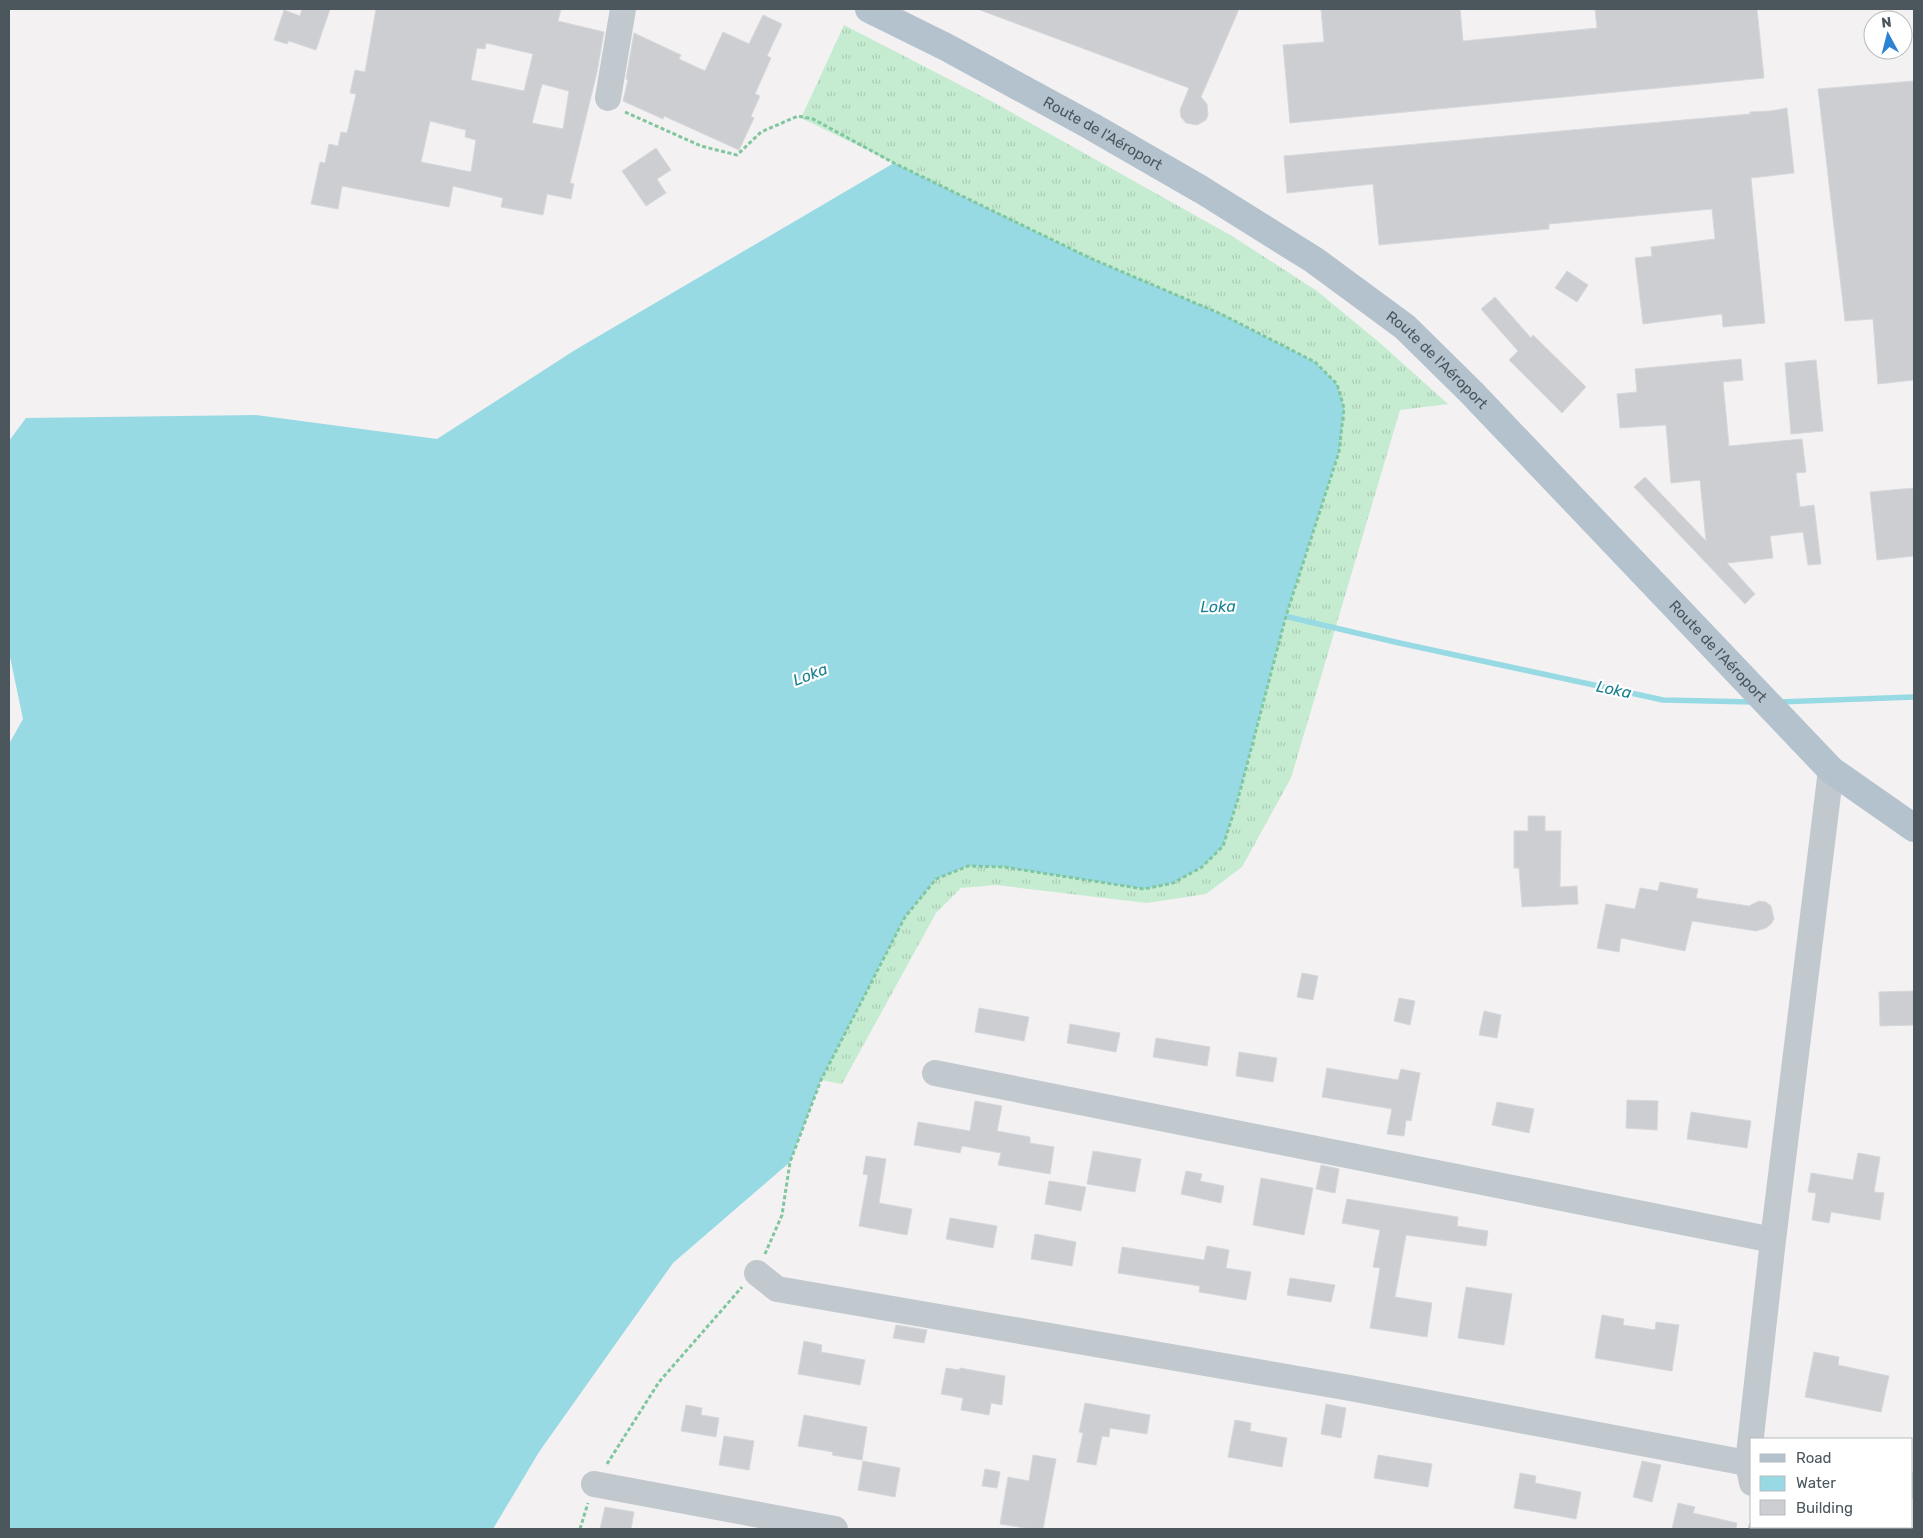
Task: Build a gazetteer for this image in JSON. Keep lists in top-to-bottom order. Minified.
{"streets":{"main road":["Route de l'Aéroport"]},"water":["Loka"],"legend":["Road","Water","Building"],"north":"top"}
